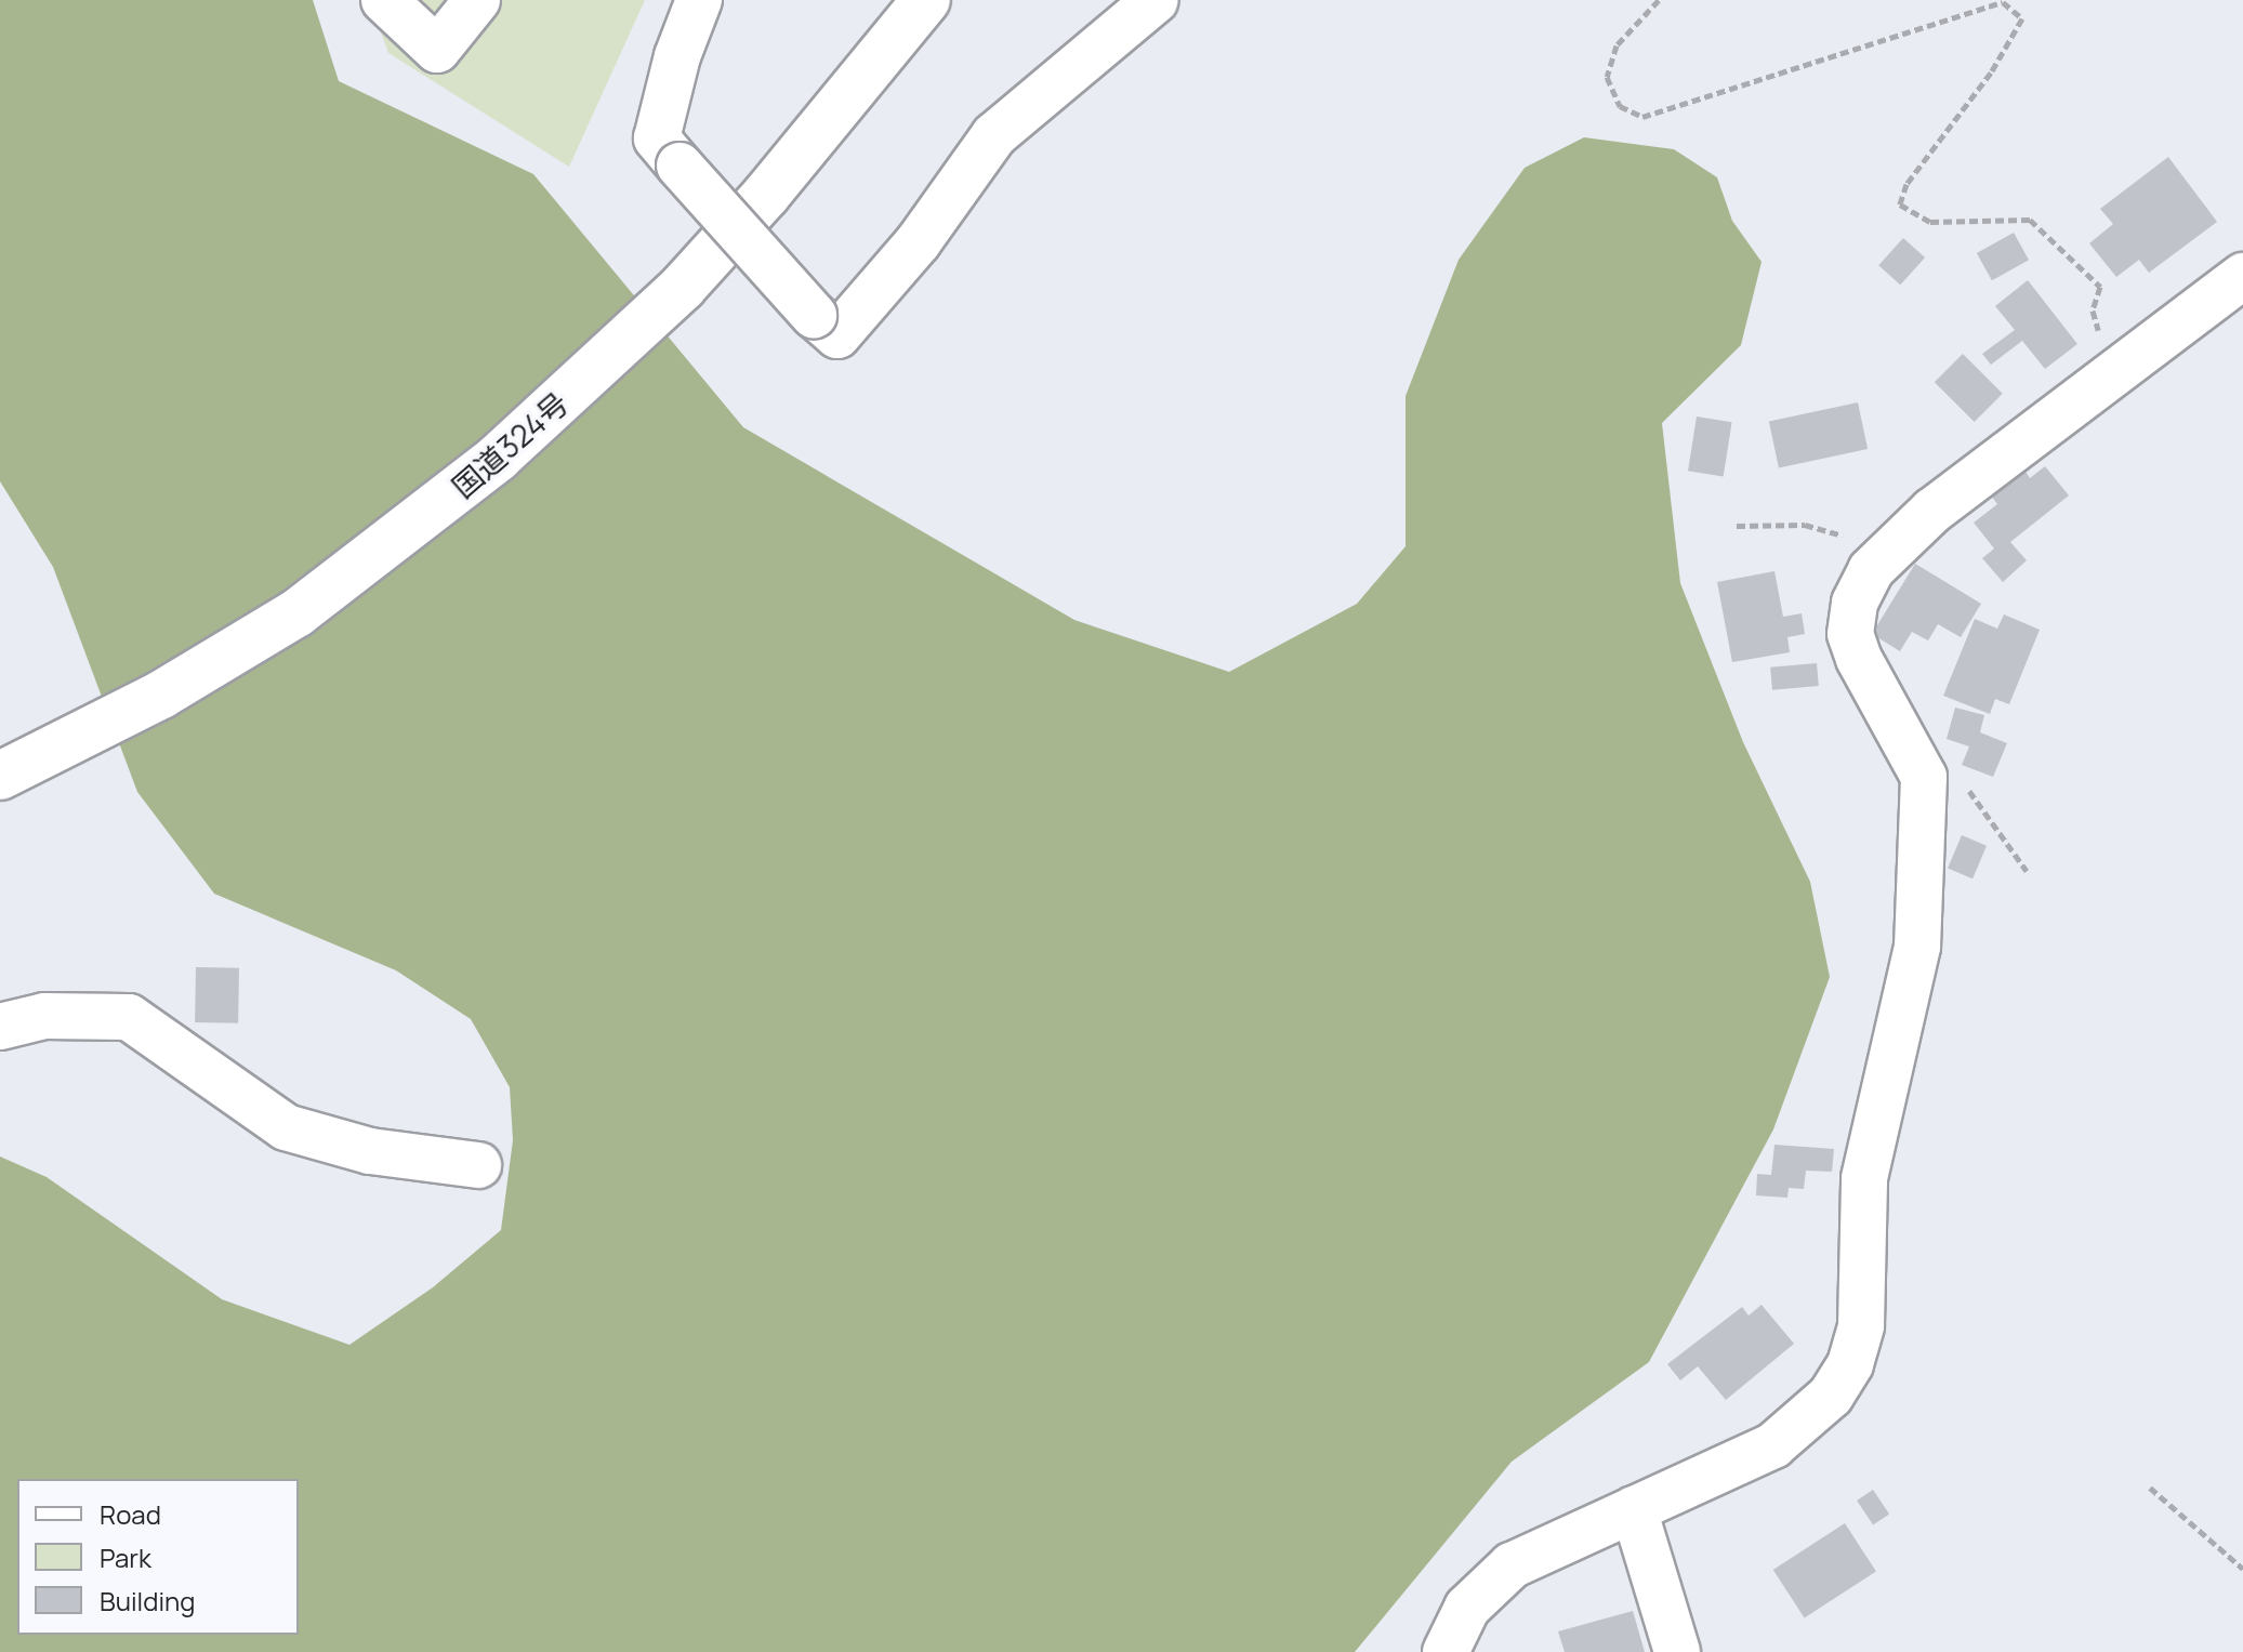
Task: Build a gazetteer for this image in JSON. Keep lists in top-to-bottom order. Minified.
{"streets":{"highway":["国道324号"]},"legend":["Road","Park","Building"]}
